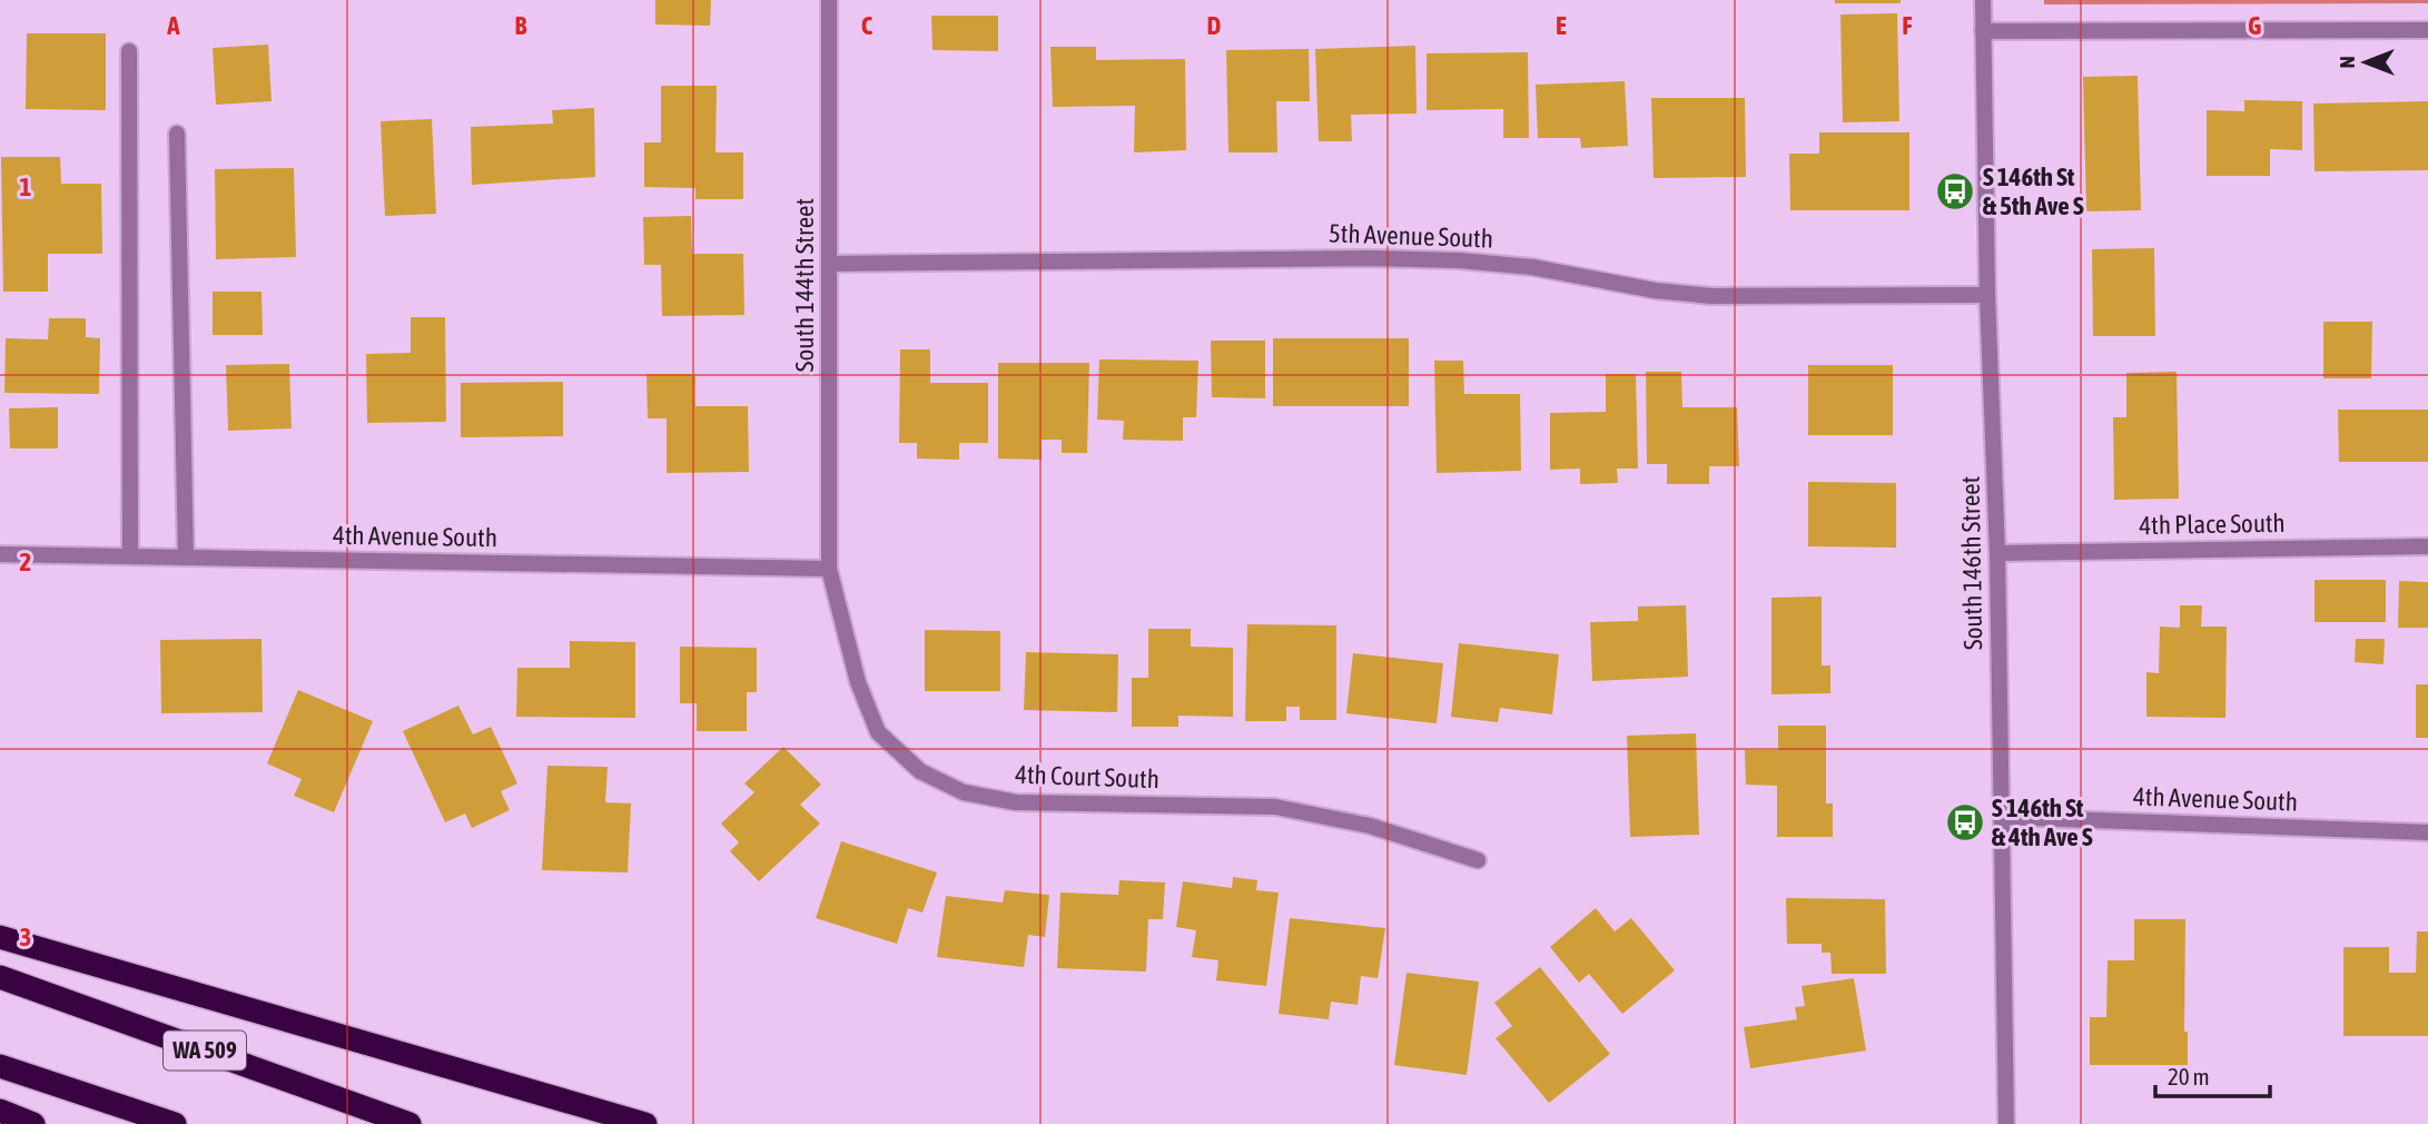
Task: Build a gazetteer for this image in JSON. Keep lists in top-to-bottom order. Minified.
{"streets":{"highway":["WA 509"],"street":["5th Avenue South","South 144th Street","4th Place South","4th Avenue South","South 146th Street","4th Court South"]},"crossings":[["5th Avenue South","South 144th Street"],["5th Avenue South","South 146th Street"],["South 144th Street","4th Avenue South"],["South 144th Street","4th Court South"],["4th Place South","South 146th Street"],["4th Avenue South","South 146th Street"],["4th Avenue South","4th Court South"]],"places":{"bus stop":["S 146th St & 5th Ave S","S 146th St & 4th Ave S"]},"scale_bar":"20 m","north":"left","grid":{"columns":["A","B","C","D","E","F","G"],"rows":["1","2","3"]}}
